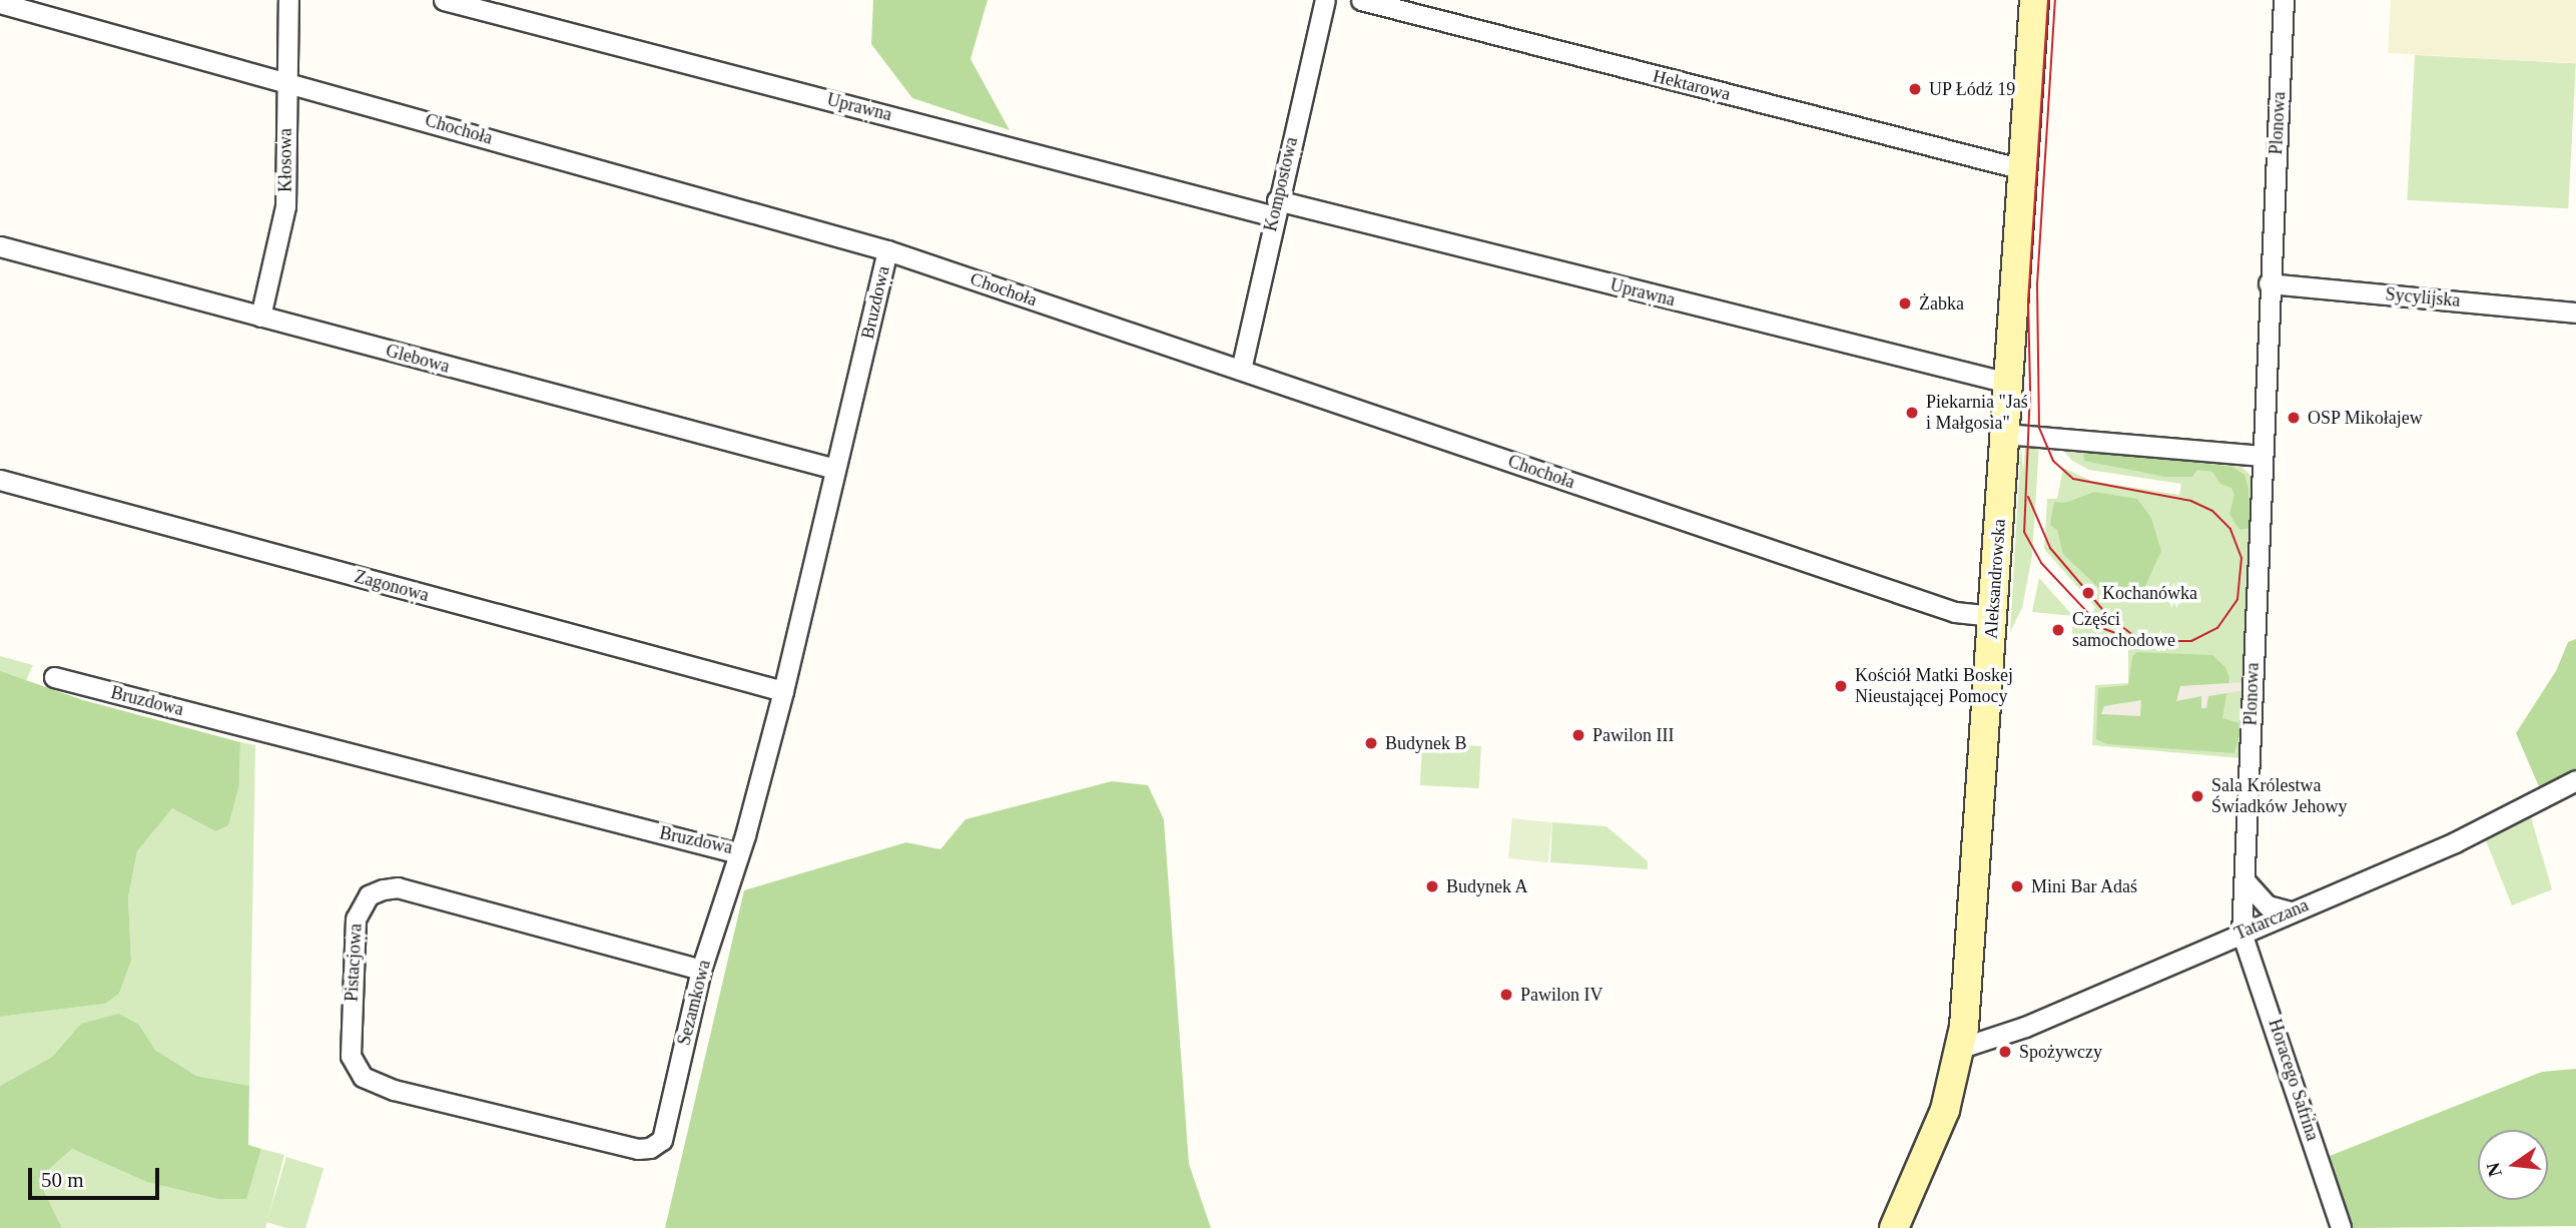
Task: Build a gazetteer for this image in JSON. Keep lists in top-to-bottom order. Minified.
{"streets":{"main road":["Aleksandrowska"],"street":["Hektarowa","Uprawna","Plonowa","Chochoła","Kłosowa","Kompostowa","Sycylijska","Bruzdowa","Glebowa","Zagonowa","Tatarczana","Pistacjowa","Sezamkowa","Horacego Safrina"]},"crossings":[["Hektarowa","Aleksandrowska"],["Uprawna","Kompostowa"],["Uprawna","Aleksandrowska"],["Plonowa","Sycylijska"],["Plonowa","Tatarczana"],["Plonowa","Horacego Safrina"],["Chochoła","Kłosowa"],["Chochoła","Kompostowa"],["Chochoła","Bruzdowa"],["Chochoła","Aleksandrowska"],["Kłosowa","Glebowa"],["Bruzdowa","Glebowa"],["Bruzdowa","Zagonowa"],["Bruzdowa","Sezamkowa"],["Aleksandrowska","Tatarczana"],["Tatarczana","Horacego Safrina"],["Pistacjowa","Sezamkowa"]],"places":["UP Łódź 19","Żabka","Piekarnia \"Jaś i Małgosia\"","OSP Mikołajew","Kochanówka","Części samochodowe","Kościół Matki Boskej Nieustającej Pomocy","Pawilon III","Budynek B","Sala Królestwa Świadków Jehowy","Budynek A","Mini Bar Adaś","Pawilon IV","Spożywczy"],"scale_bar":"50 m","north":"left"}
